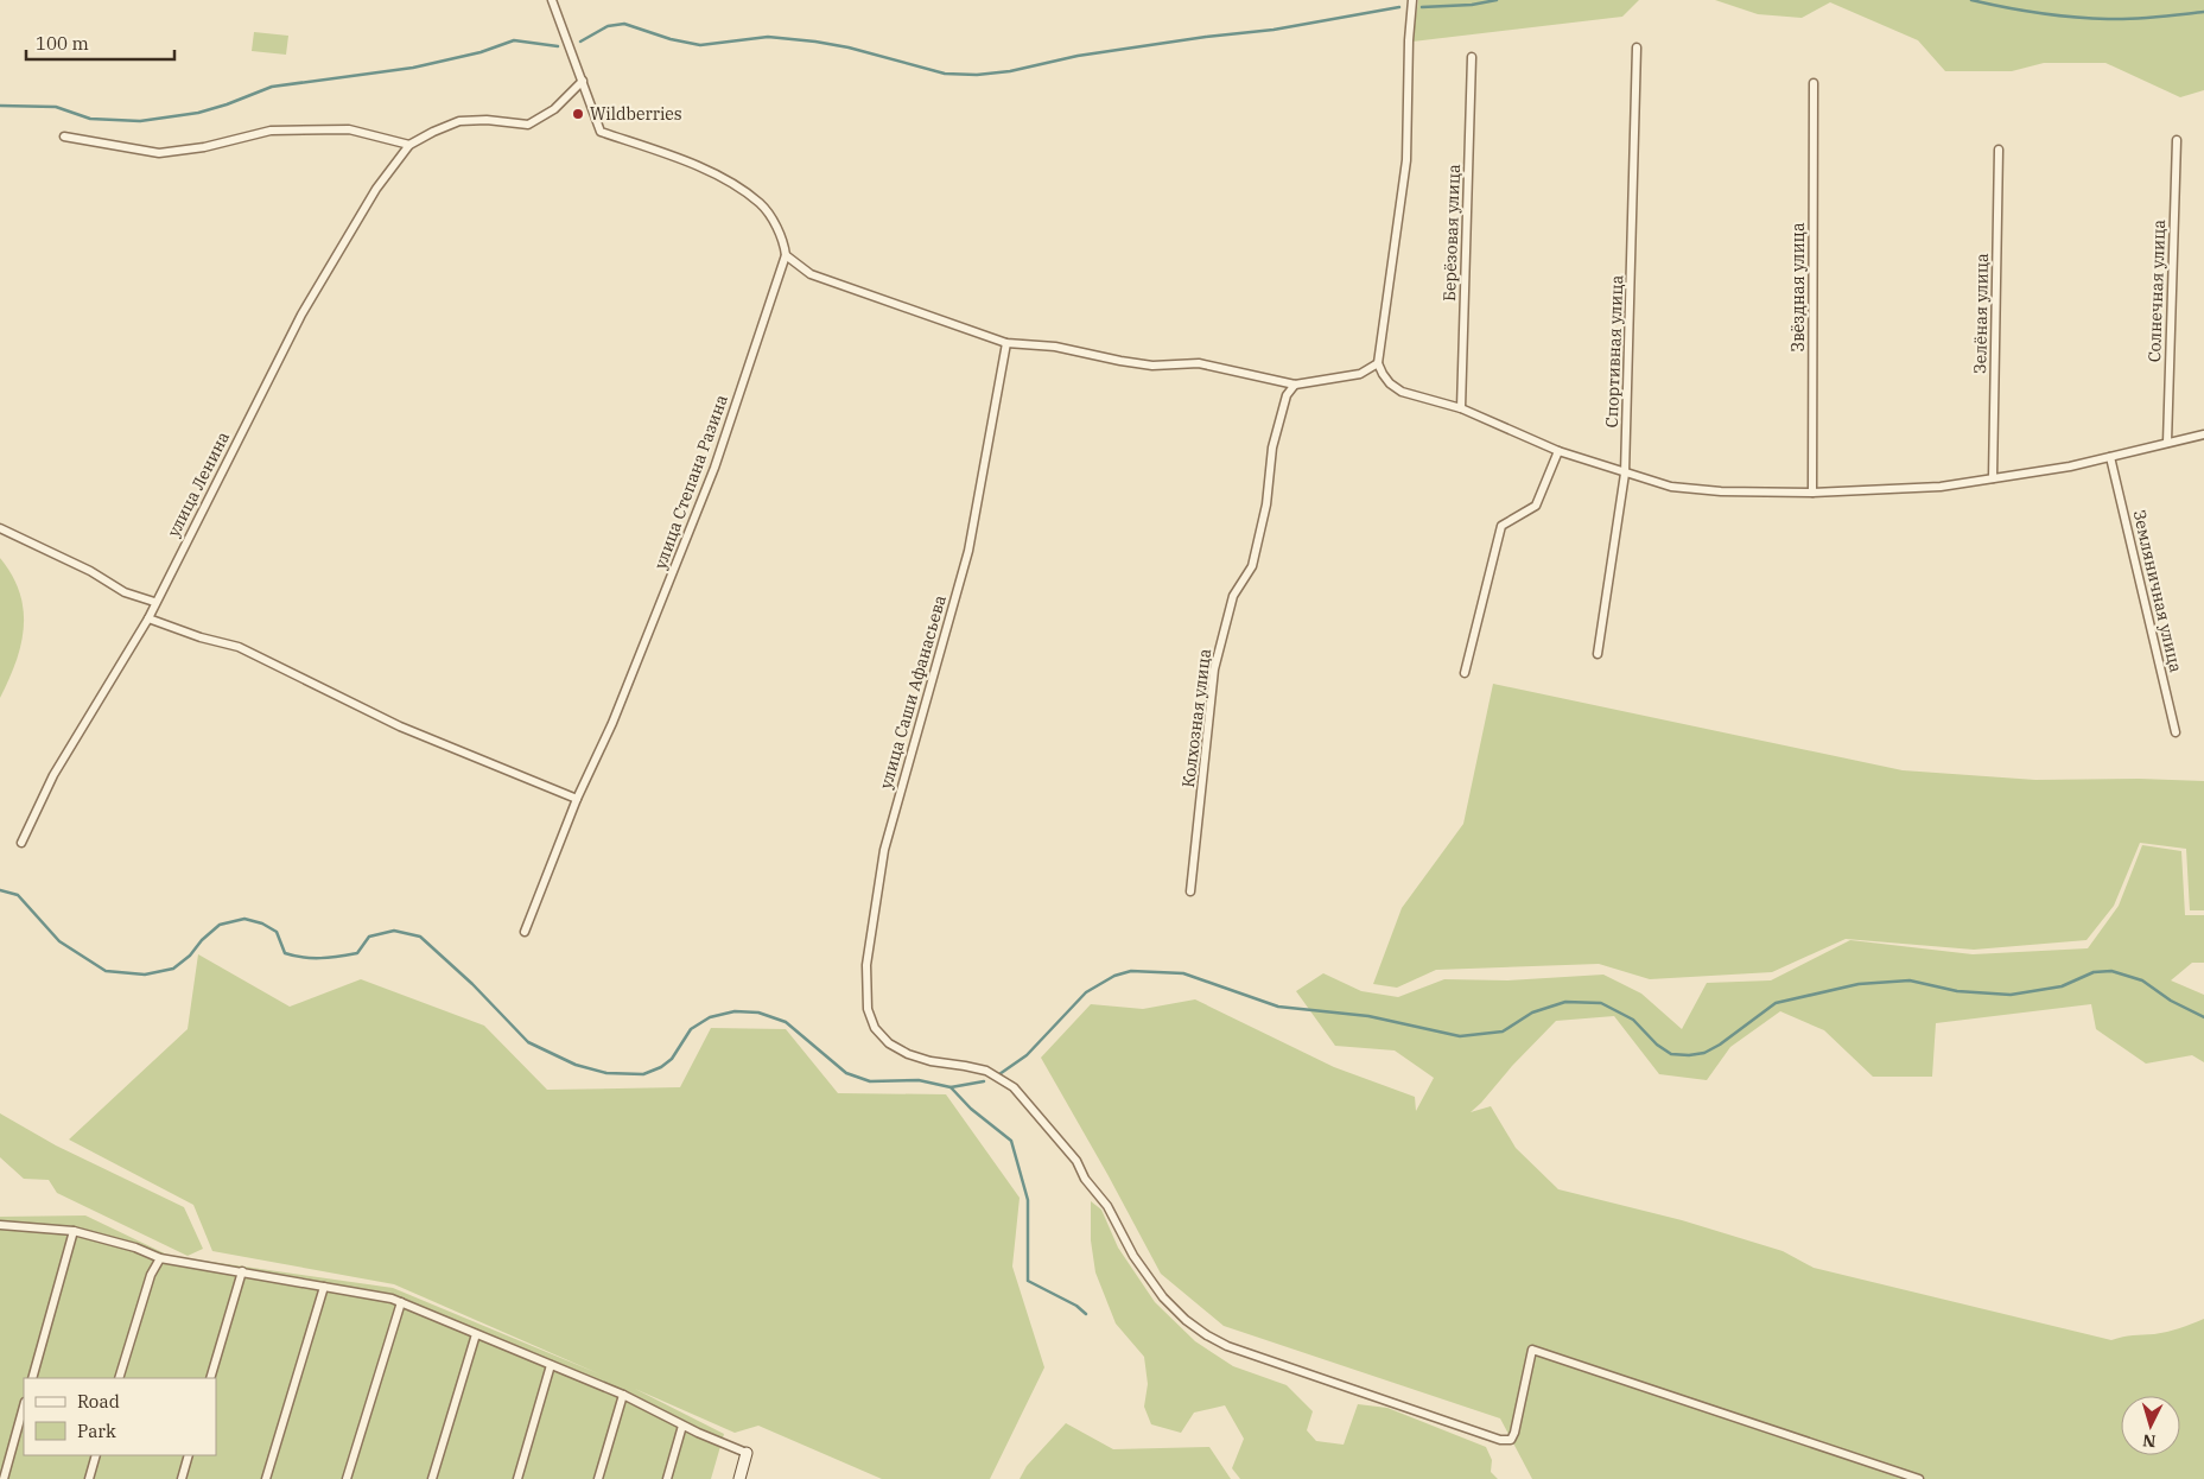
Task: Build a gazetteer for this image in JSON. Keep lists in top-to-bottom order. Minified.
{"streets":{"street":["Берёзовая улица","Звёздная улица","Солнечная улица","Зелёная улица","Спортивная улица","улица Степана Разина","улица Ленина","Земляничная улица","улица Саши Афанасьева","Колхозная улица"]},"places":["Wildberries"],"legend":["Road","Park"],"scale_bar":"100 m","north":"bottom"}
